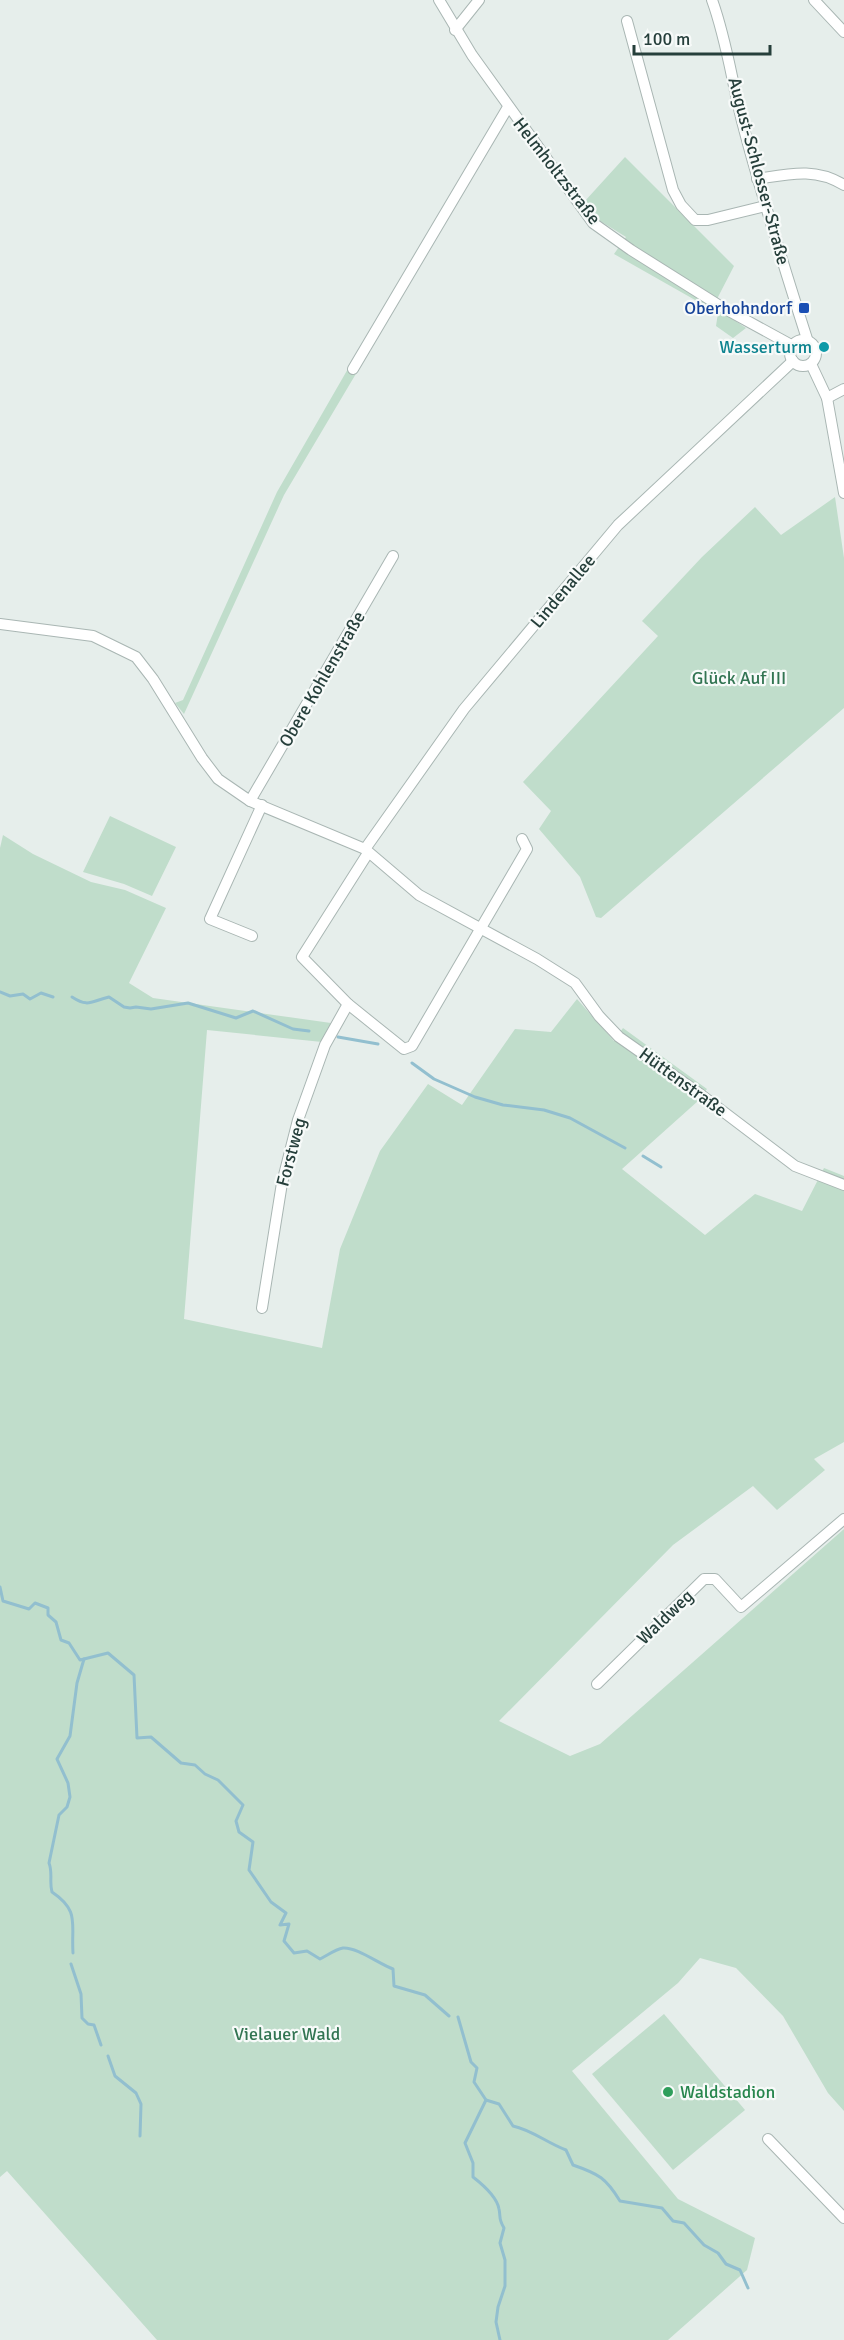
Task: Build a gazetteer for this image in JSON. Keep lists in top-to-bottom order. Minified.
{"streets":{"street":["Helmholtzstraße","August-Schlosser-Straße","Lindenallee","Obere Kohlenstraße","Hüttenstraße","Forstweg","Waldweg"]},"crossings":[["Helmholtzstraße","August-Schlosser-Straße"],["Helmholtzstraße","Lindenallee"],["August-Schlosser-Straße","Lindenallee"]],"parks":["Glück Auf III","Vielauer Wald"],"places":{"transit":["Oberhohndorf"],"other":["Wasserturm","Waldstadion"]},"scale_bar":"100 m"}
